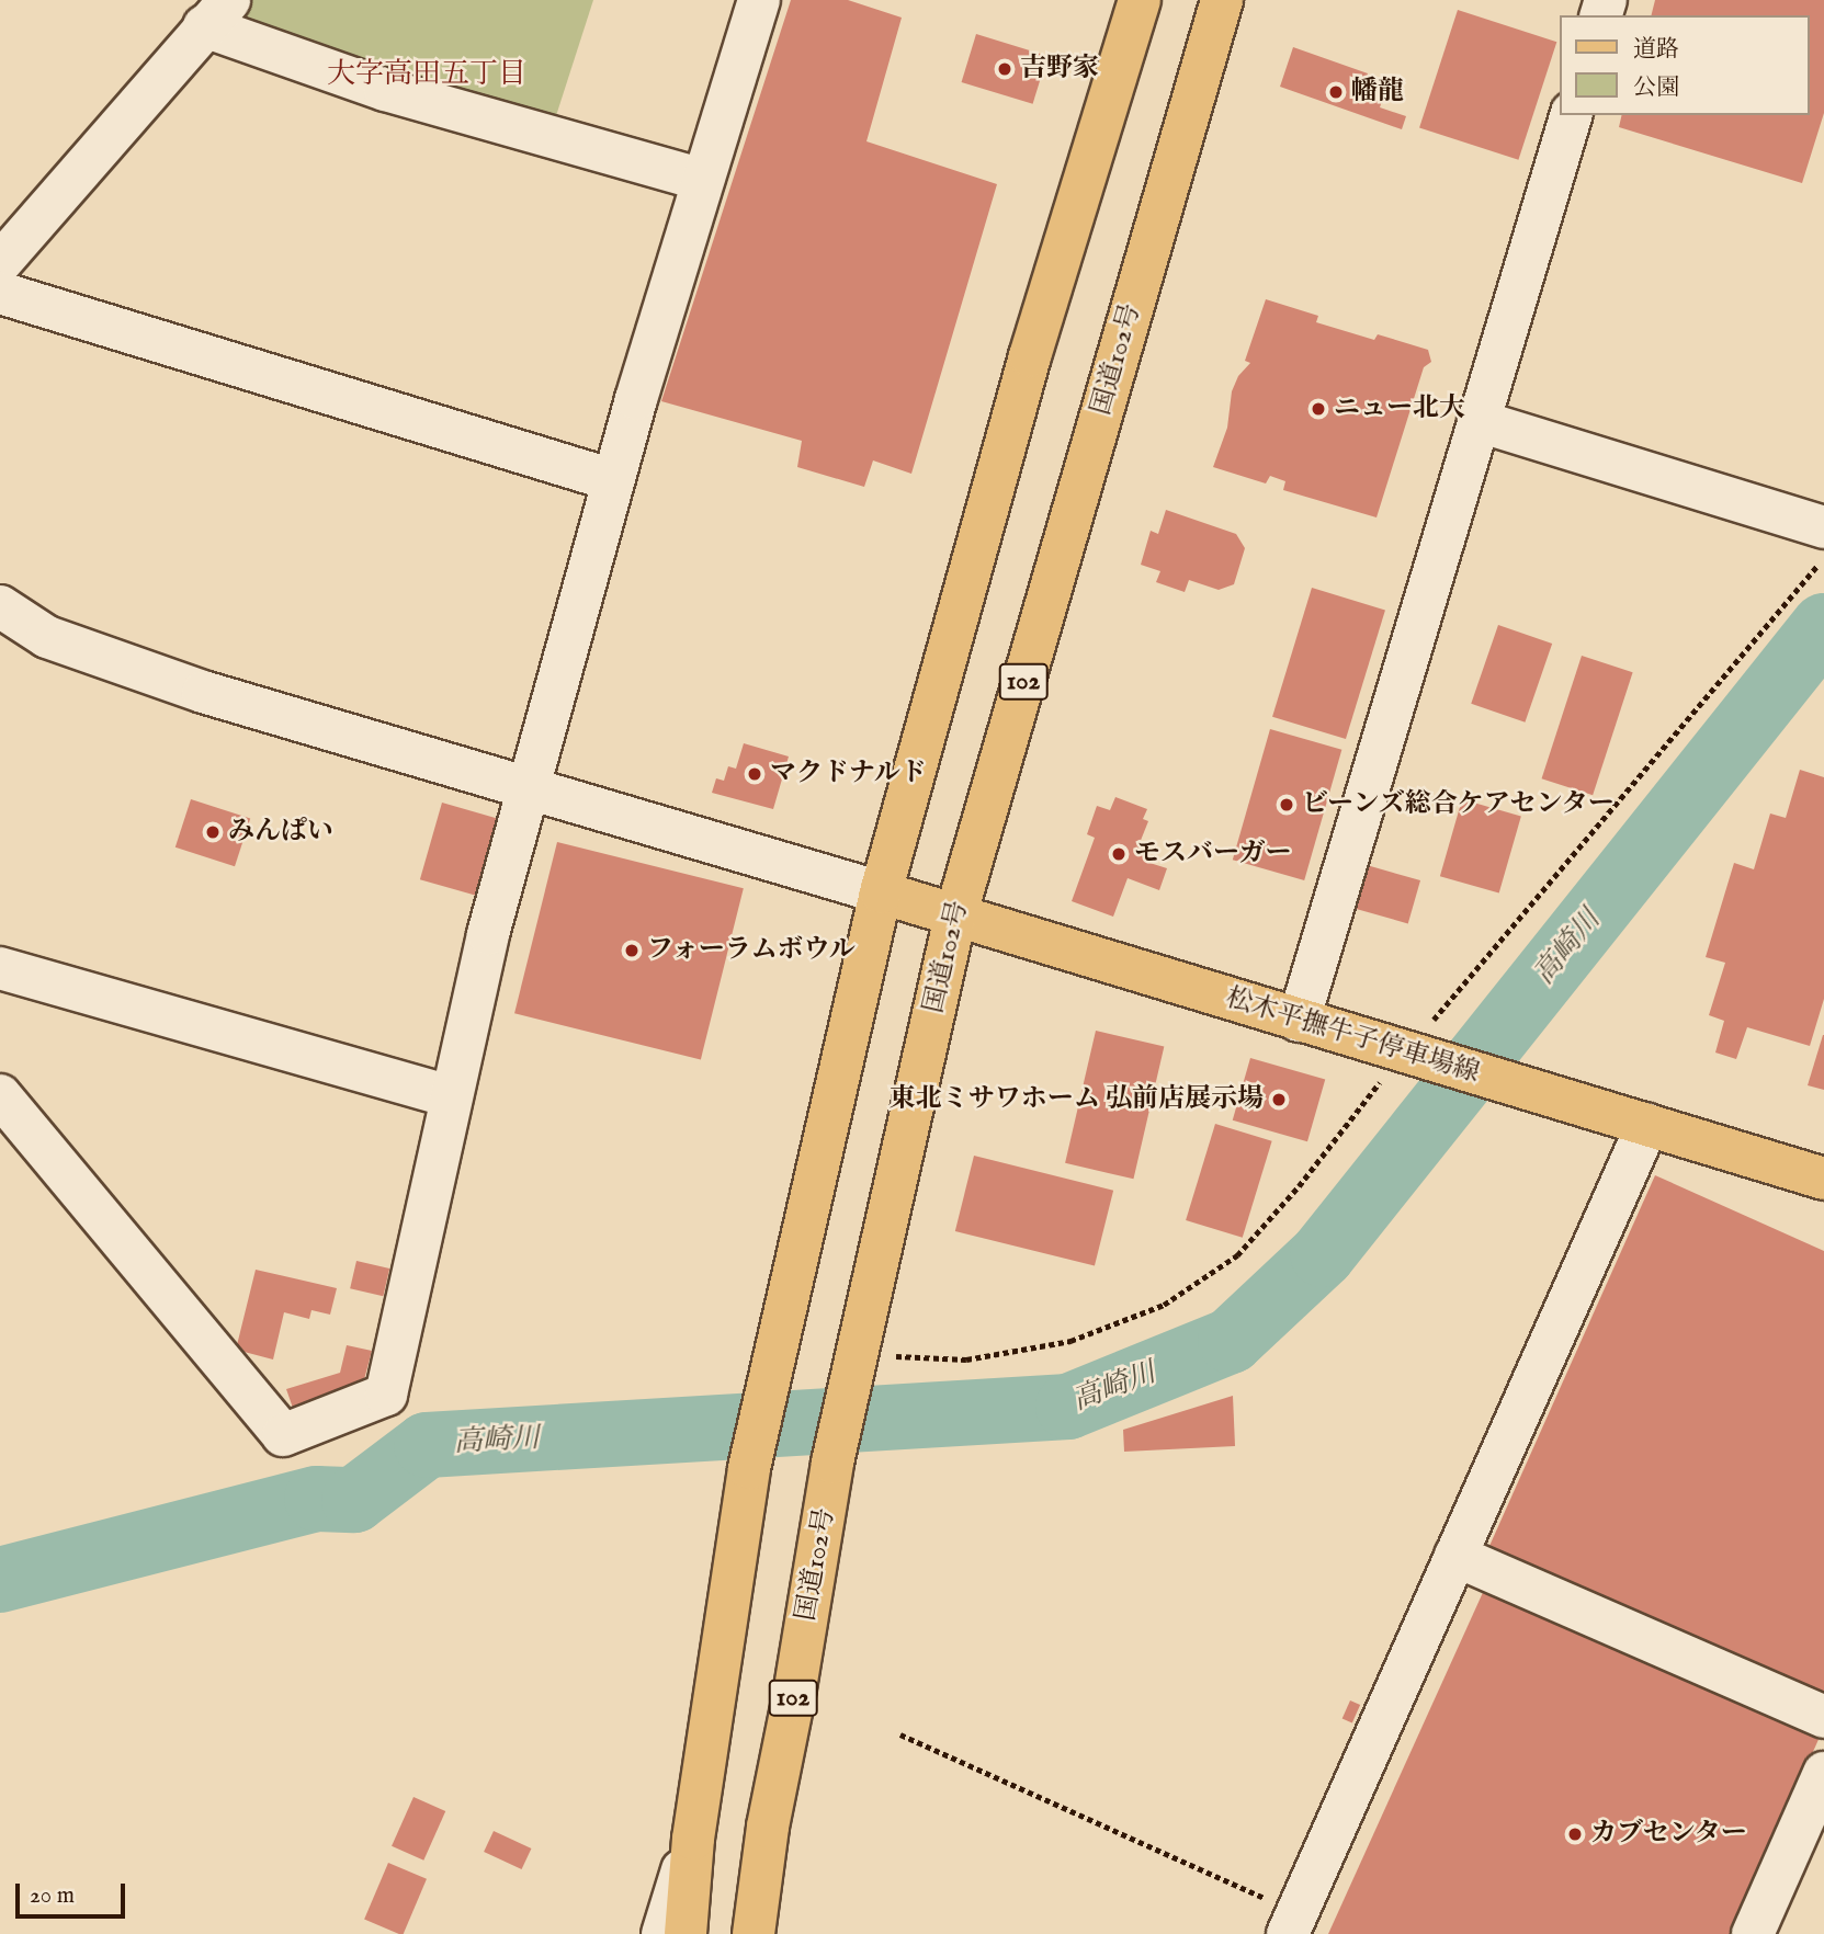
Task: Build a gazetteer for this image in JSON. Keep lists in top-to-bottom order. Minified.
{"streets":{"main road":["国道102号","102","松木平撫牛子停車場線"]},"crossings":[["国道102号","松木平撫牛子停車場線"]],"districts":["大字高田五丁目"],"water":["高崎川"],"places":["吉野家","幡龍","ニュー北大","マクドナルド","ビーンズ総合ケアセンター","みんぱい","モスバーガー","フォーラムボウル","東北ミサワホーム 弘前店展示場","カブセンター"],"legend":["道路","公園"],"scale_bar":"20 m"}
